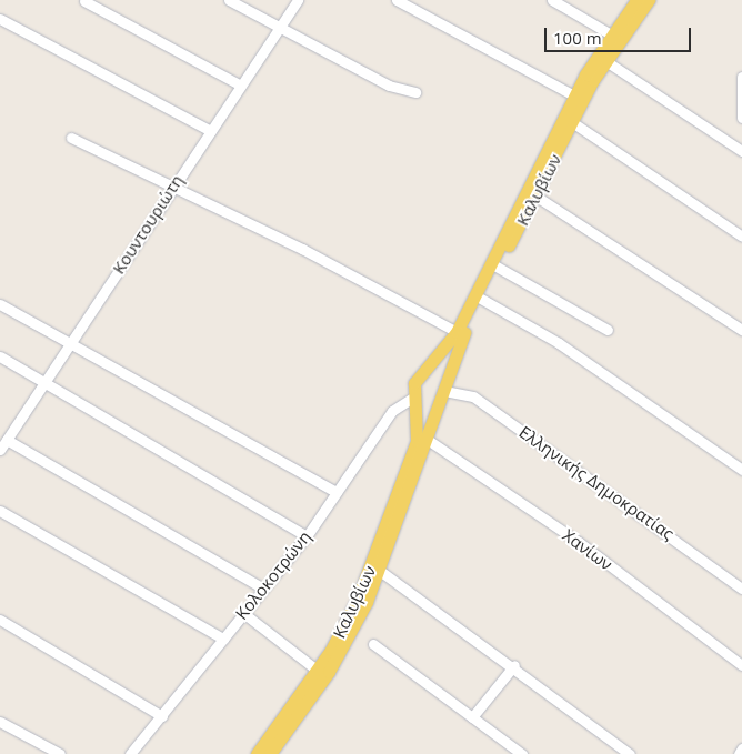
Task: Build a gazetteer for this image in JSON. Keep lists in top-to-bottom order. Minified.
{"streets":{"main road":["Καλυβίων"],"street":["Κουντουριώτη","Ελληνικής Δημοκρατίας","Χανίων","Κολοκοτρώνη"]},"crossings":[["Καλυβίων","Ελληνικής Δημοκρατίας"],["Καλυβίων","Χανίων"],["Καλυβίων","Κολοκοτρώνη"],["Ελληνικής Δημοκρατίας","Κολοκοτρώνη"]],"scale_bar":"100 m"}
